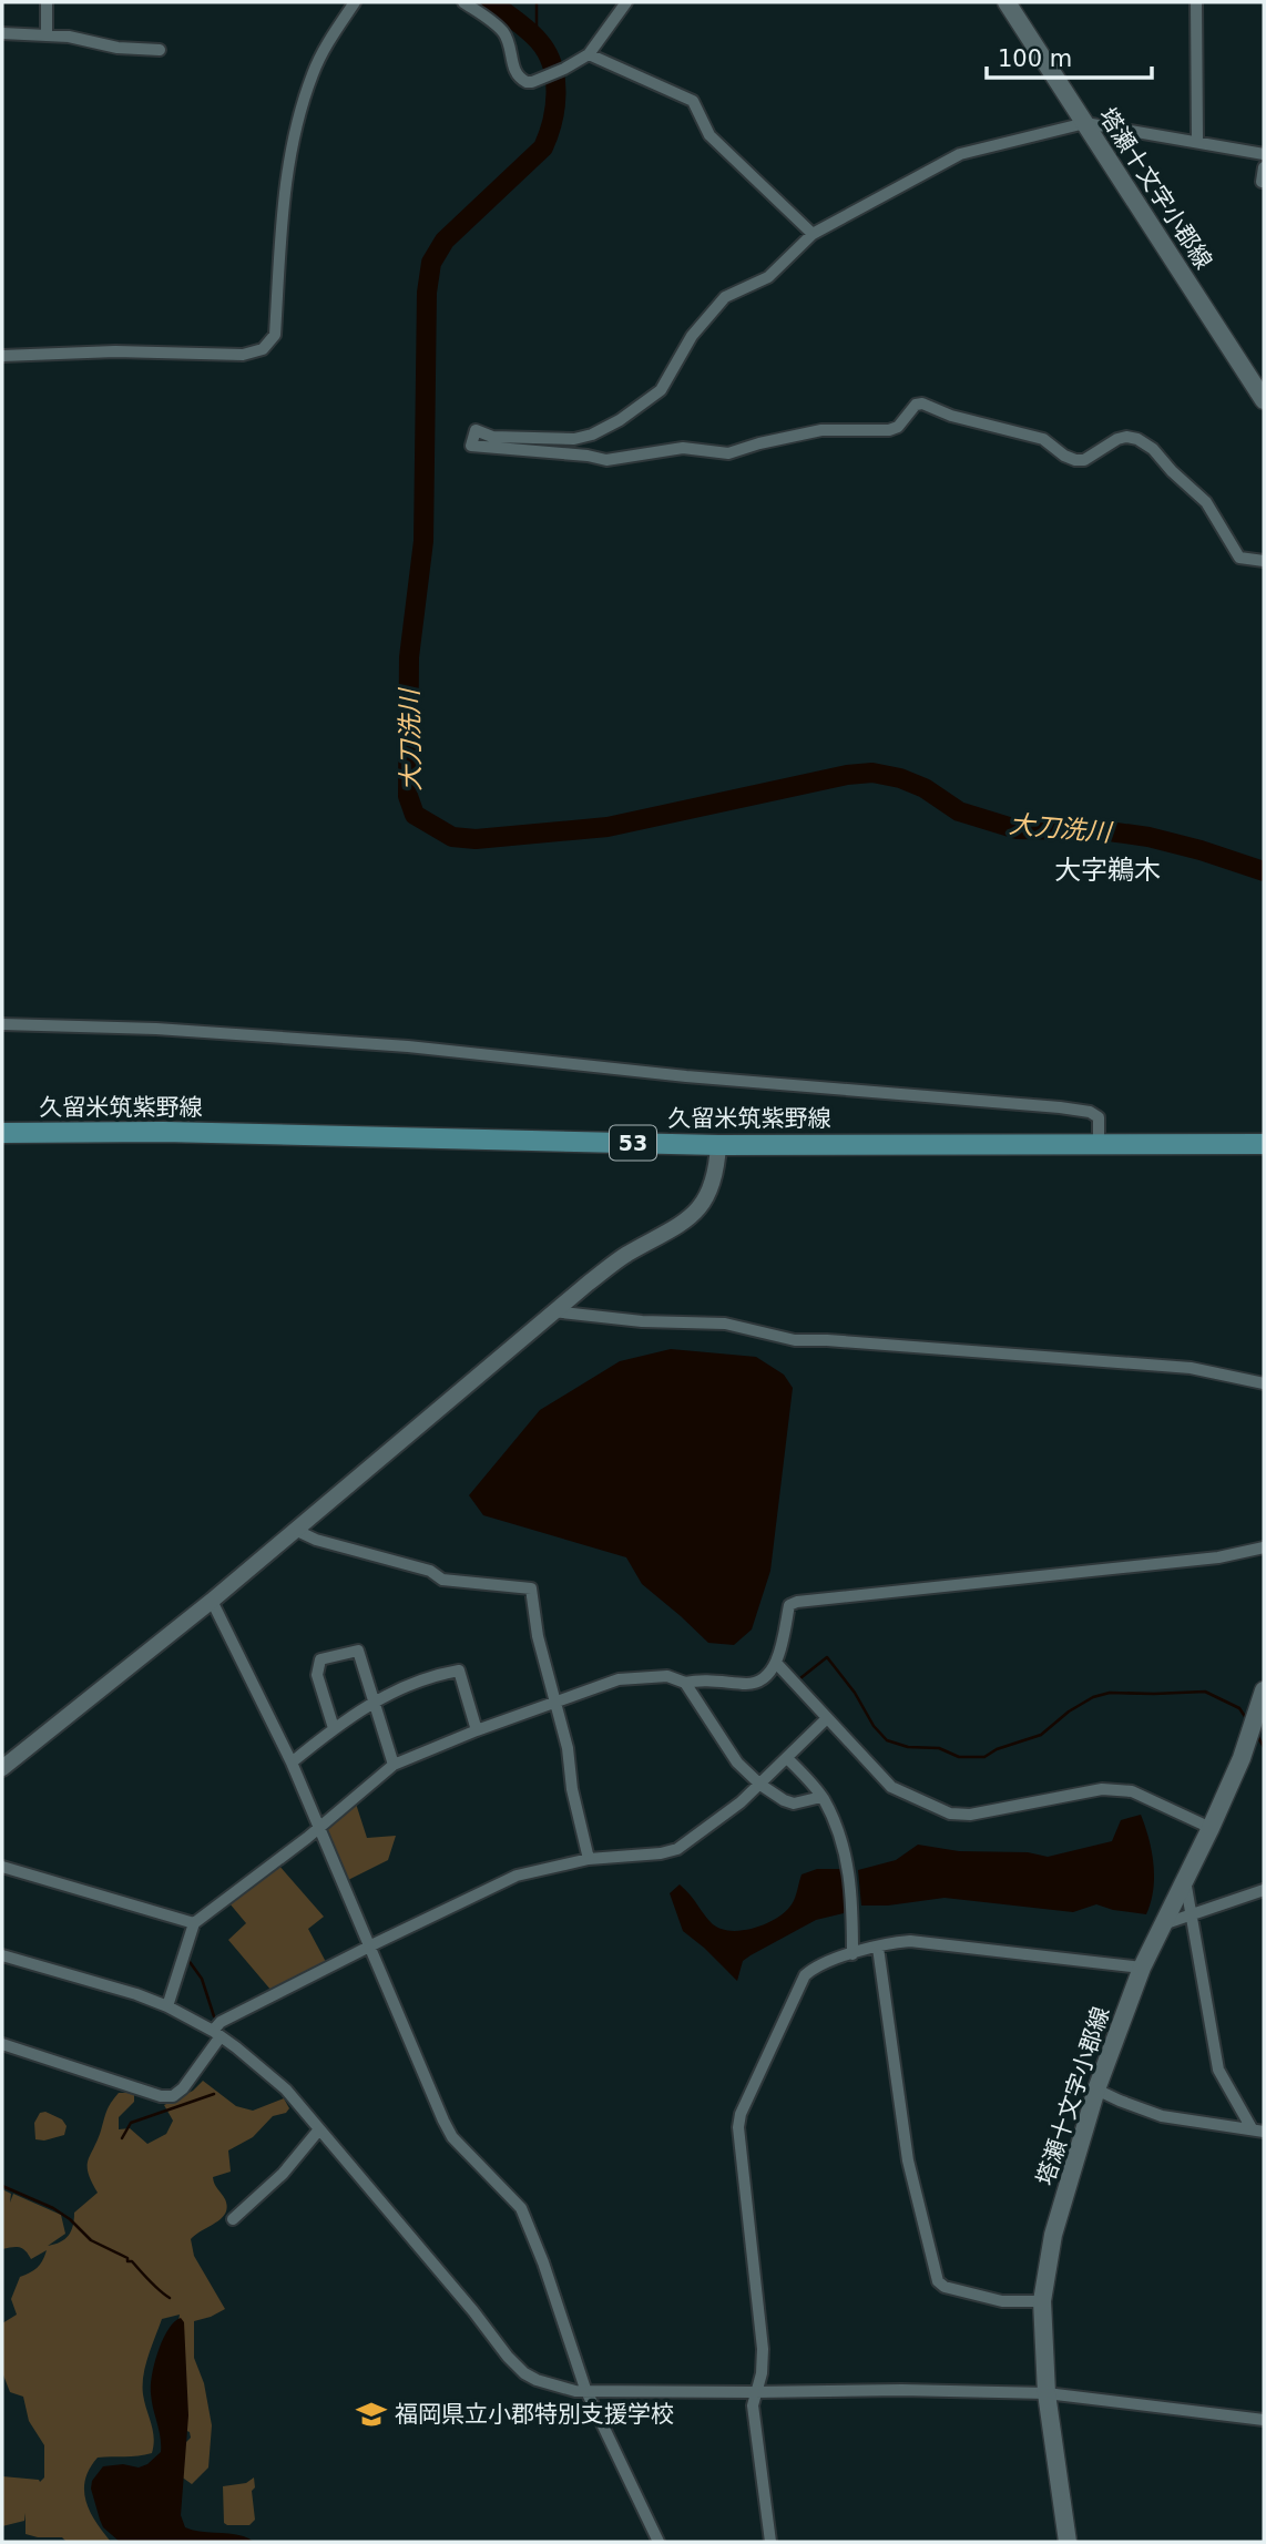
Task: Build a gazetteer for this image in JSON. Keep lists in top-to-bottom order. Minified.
{"streets":{"main road":["塔瀬十文字小郡線","久留米筑紫野線","53"]},"districts":["大字鵜木"],"water":["大刀洗川"],"places":{"school or university":["福岡県立小郡特別支援学校"]},"scale_bar":"100 m"}
